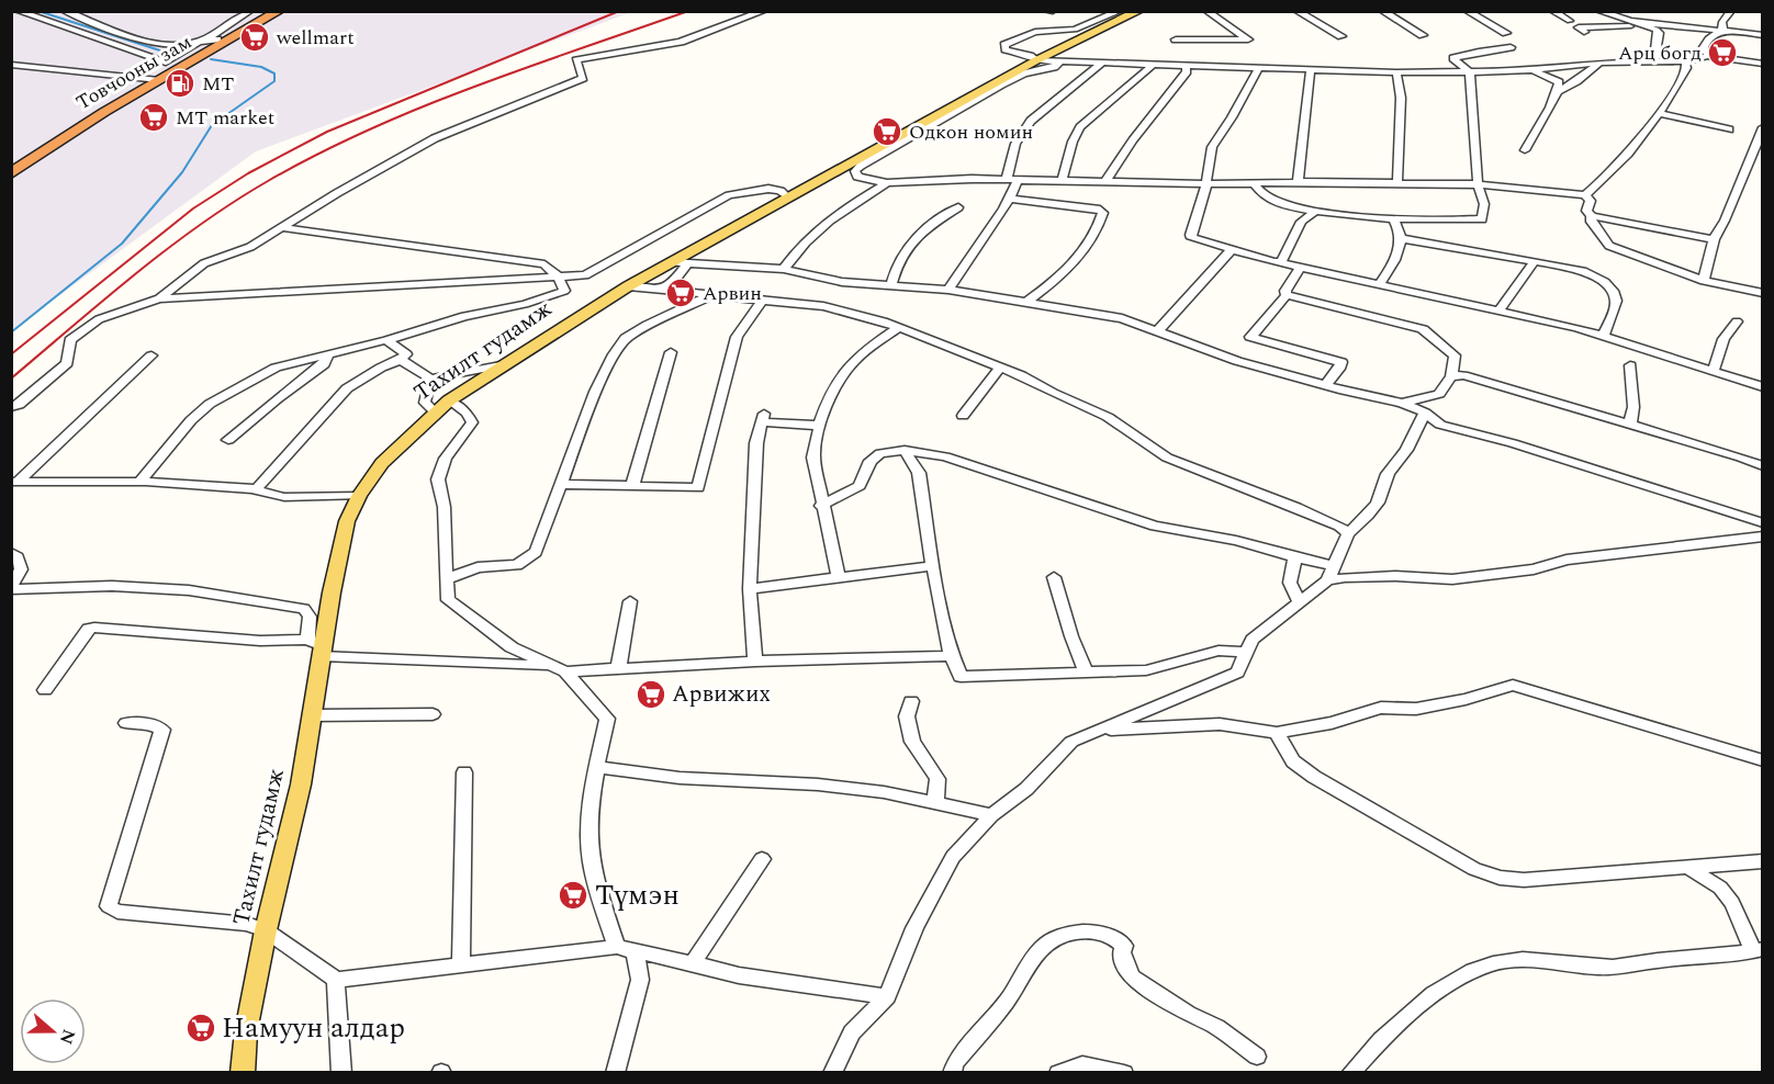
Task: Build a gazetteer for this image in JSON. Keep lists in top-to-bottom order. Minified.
{"streets":{"highway":["Товчооны зам"],"main road":["Тахилт гудамж"]},"places":{"supermarket":["wellmart","Арц богд","MT market","Одкон номин","Арвин","Арвижих","Түмэн","Намуун алдар"],"fuel station":["МТ"]},"north":"right"}
